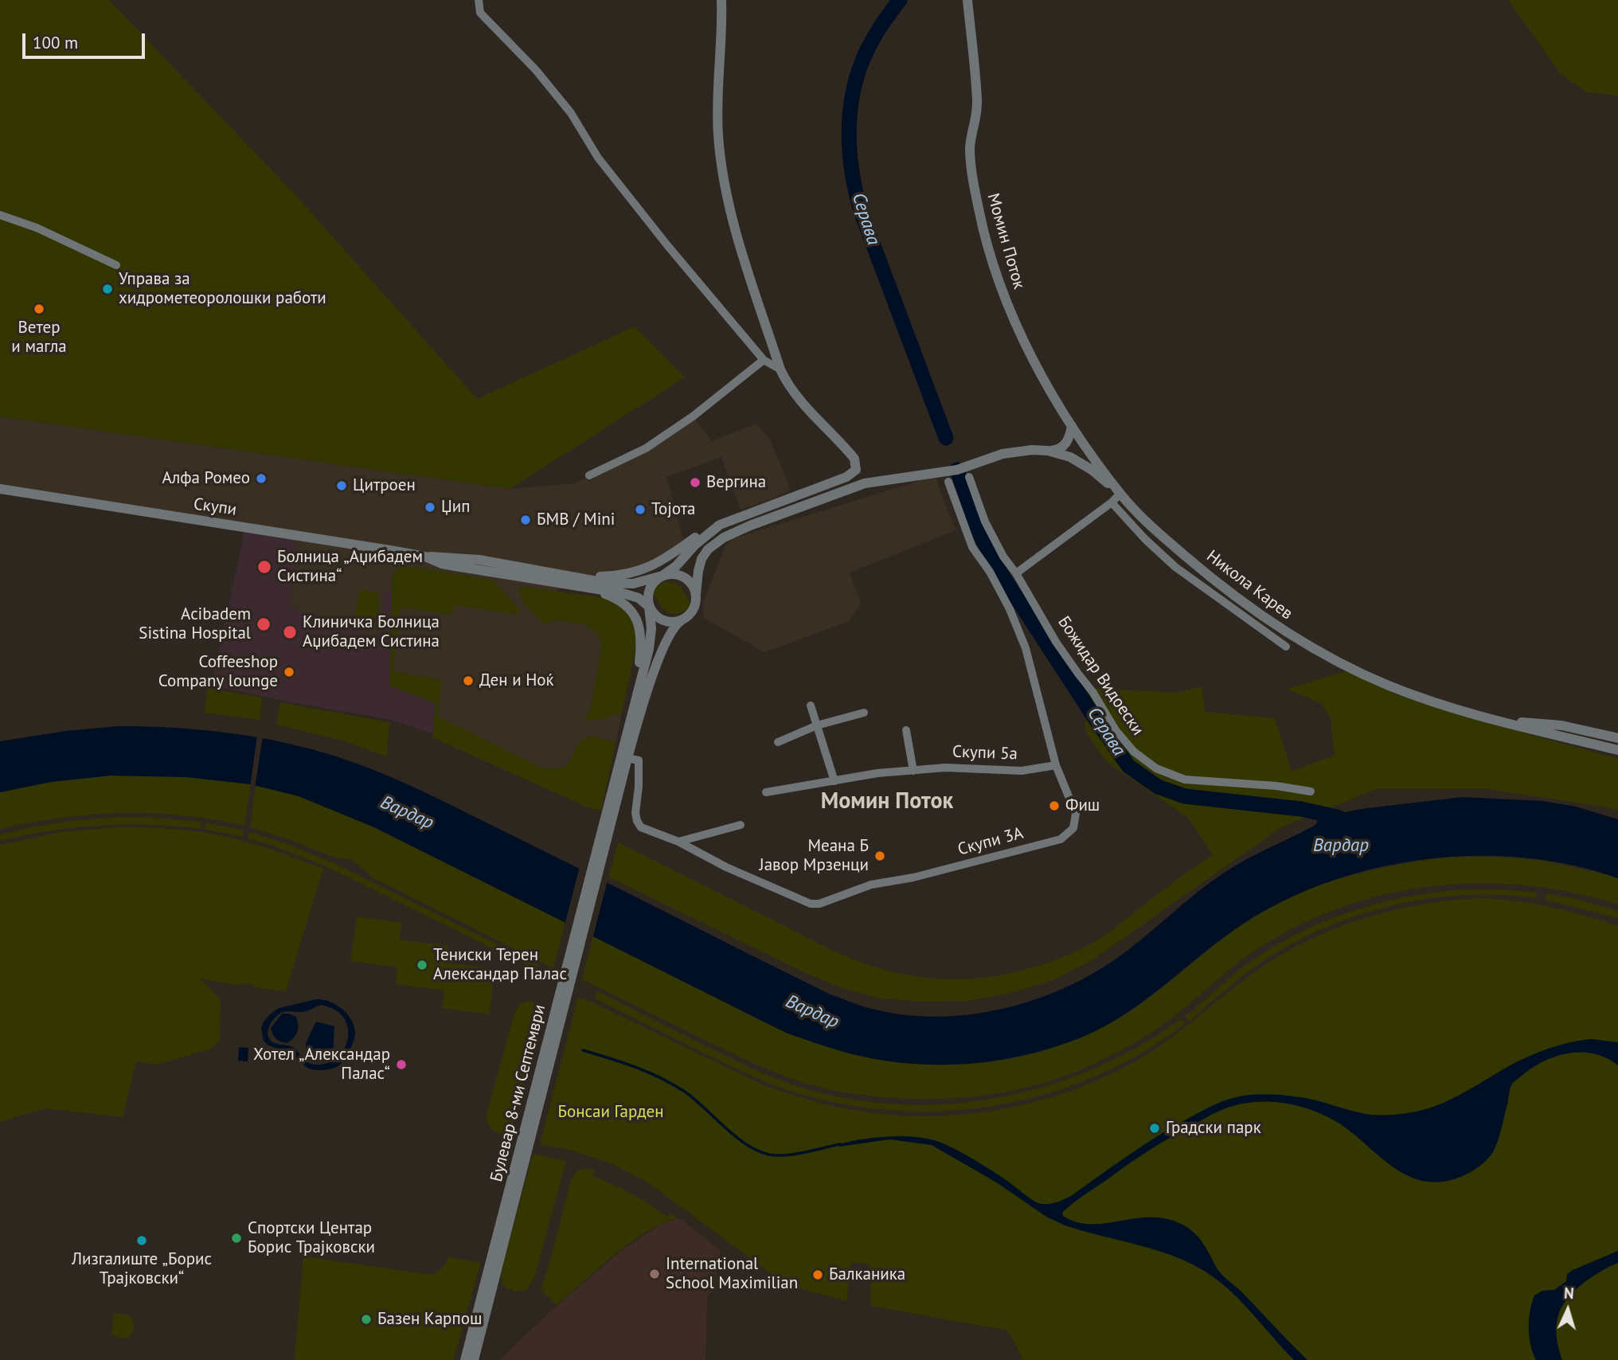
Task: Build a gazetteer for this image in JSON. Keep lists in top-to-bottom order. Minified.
{"streets":{"street":["Момин Поток","Скупи","Никола Карев","Божидар Видоески","Скупи 5а","Скупи 3А","Булевар 8-ми Септември"]},"crossings":[["Момин Поток","Никола Карев"],["Скупи","Булевар 8-ми Септември"],["Скупи 5а","Скупи 3А"],["Скупи 3А","Булевар 8-ми Септември"]],"districts":["Момин Поток"],"water":["Серава","Вардар"],"parks":["Бонсаи Гарден"],"places":["Управа за хидрометеоролошки работи","Ветер и магла","Алфа Ромео","Вергина","Цитроен","Џип","Тојота","БМВ / Mini","Болница „Аџибадем Систина“","Acibadem Sistina Hospital","Клиничка Болница Аџибадем Систина","Coffeeshop Company lounge","Ден и Ноќ","Фиш","Меана Б Јавор Мрзенци","Тениски Терен Александар Палас","Хотел „Александар Палас“","Градски парк","Спортски Центар Борис Трајковски","Лизгалиште „Борис Трајковски“","International School Maximilian","Балканика","Базен Карпош"],"scale_bar":"100 m","north":"top"}
